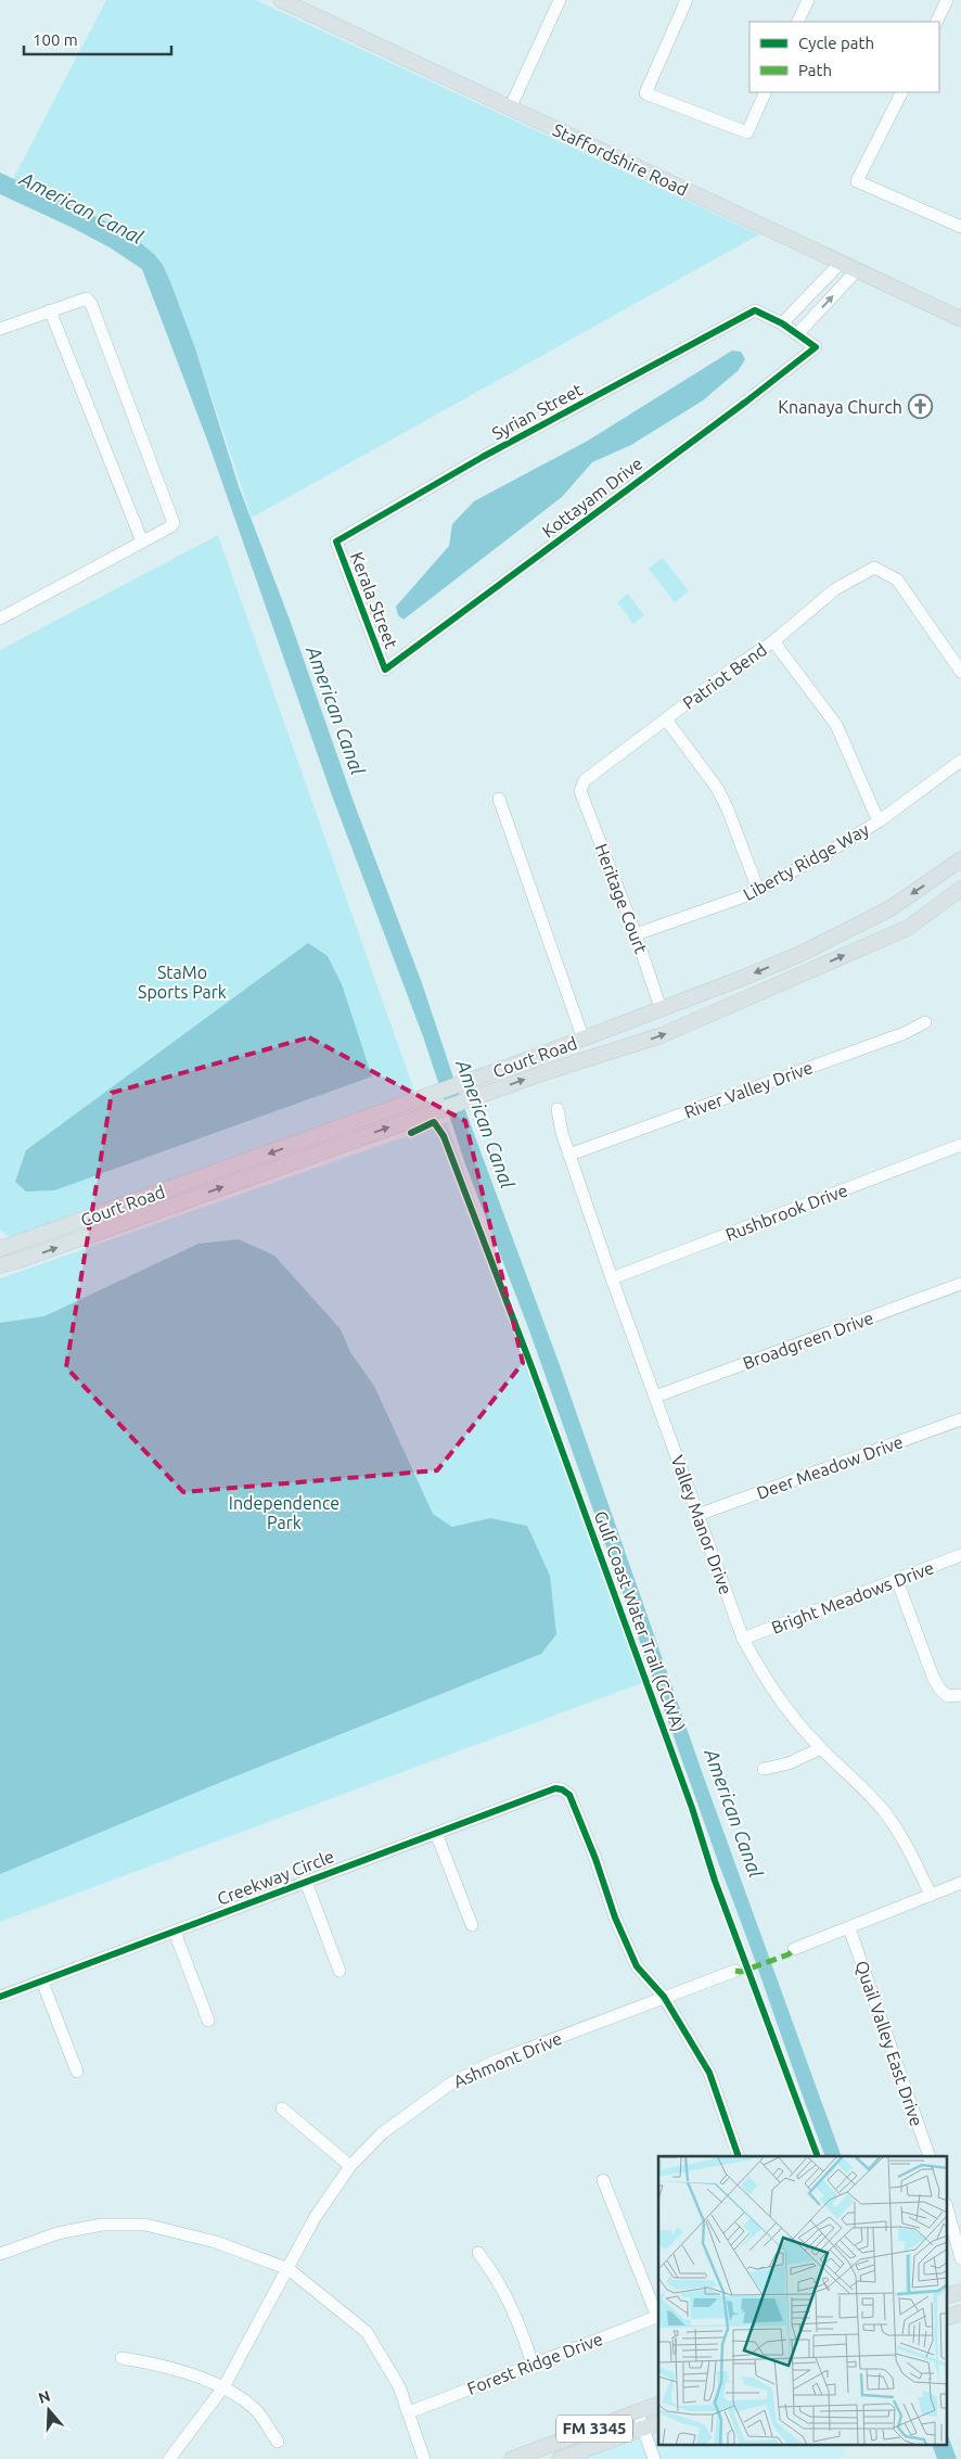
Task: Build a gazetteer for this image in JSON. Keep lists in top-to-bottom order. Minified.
{"streets":{"main road":["Staffordshire Road","Court Road","FM 3345"],"street":["Syrian Street","Kottayam Drive","Kerala Street","Patriot Bend","Liberty Ridge Way","Heritage Court","River Valley Drive","Rushbrook Drive","Broadgreen Drive","Deer Meadow Drive","Valley Manor Drive","Bright Meadows Drive","Creekway Circle","Quail Valley East Drive","Ashmont Drive","Forest Ridge Drive"],"cycle path":["Gulf Coast Water Trail (GCWA)"]},"crossings":[["Syrian Street","Kerala Street"],["Kottayam Drive","Kerala Street"],["Patriot Bend","Heritage Court"],["Liberty Ridge Way","Heritage Court"],["Heritage Court","Court Road"],["River Valley Drive","Valley Manor Drive"],["Rushbrook Drive","Valley Manor Drive"],["Broadgreen Drive","Valley Manor Drive"],["Deer Meadow Drive","Valley Manor Drive"],["Valley Manor Drive","Bright Meadows Drive"],["Creekway Circle","Ashmont Drive"]],"water":["American Canal"],"parks":["StaMo Sports Park","Independence Park"],"places":{"church":["Knanaya Church"]},"legend":["Cycle path","Path"],"scale_bar":"100 m","north":"top"}
